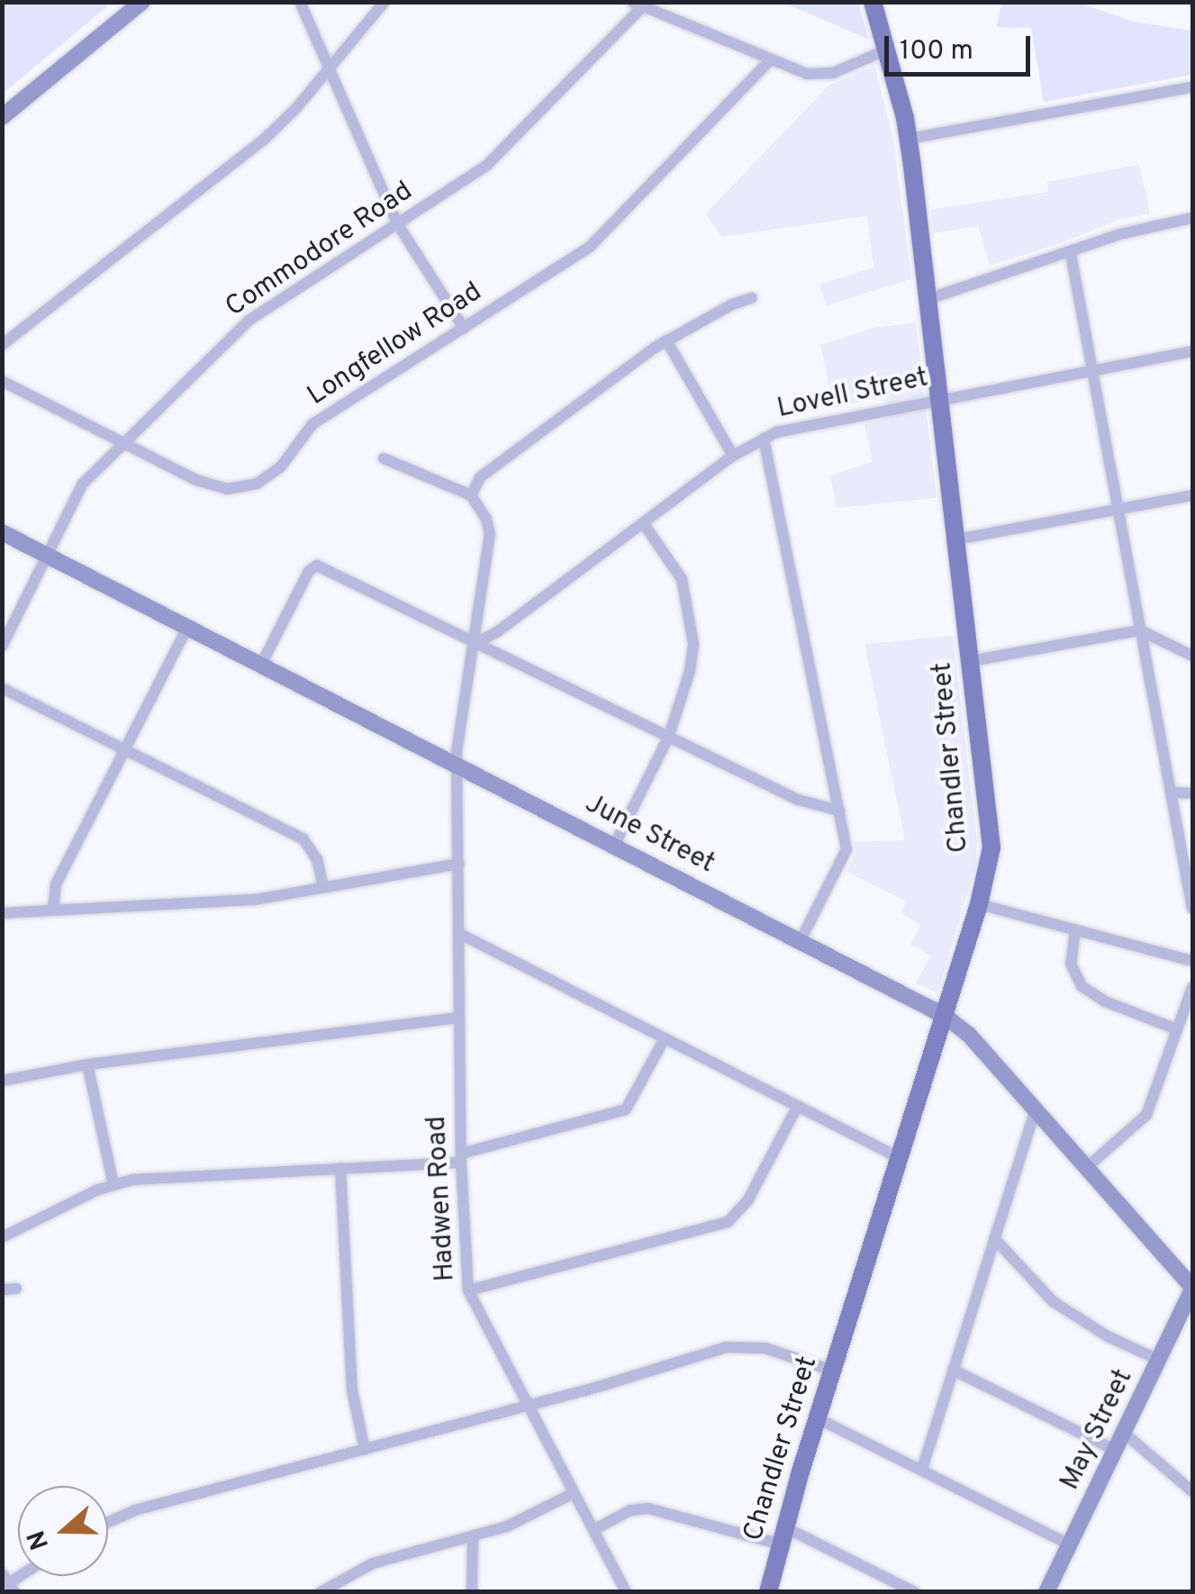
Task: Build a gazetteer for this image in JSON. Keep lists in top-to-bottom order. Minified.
{"streets":{"main road":["Chandler Street"],"street":["Commodore Road","Longfellow Road","Lovell Street","June Street","Hadwen Road","May Street"]},"crossings":[["Commodore Road","Longfellow Road"],["Commodore Road","June Street"],["Lovell Street","Chandler Street"],["Lovell Street","Hadwen Road"],["Chandler Street","June Street"],["June Street","Hadwen Road"],["June Street","May Street"]],"scale_bar":"100 m","north":"left"}
